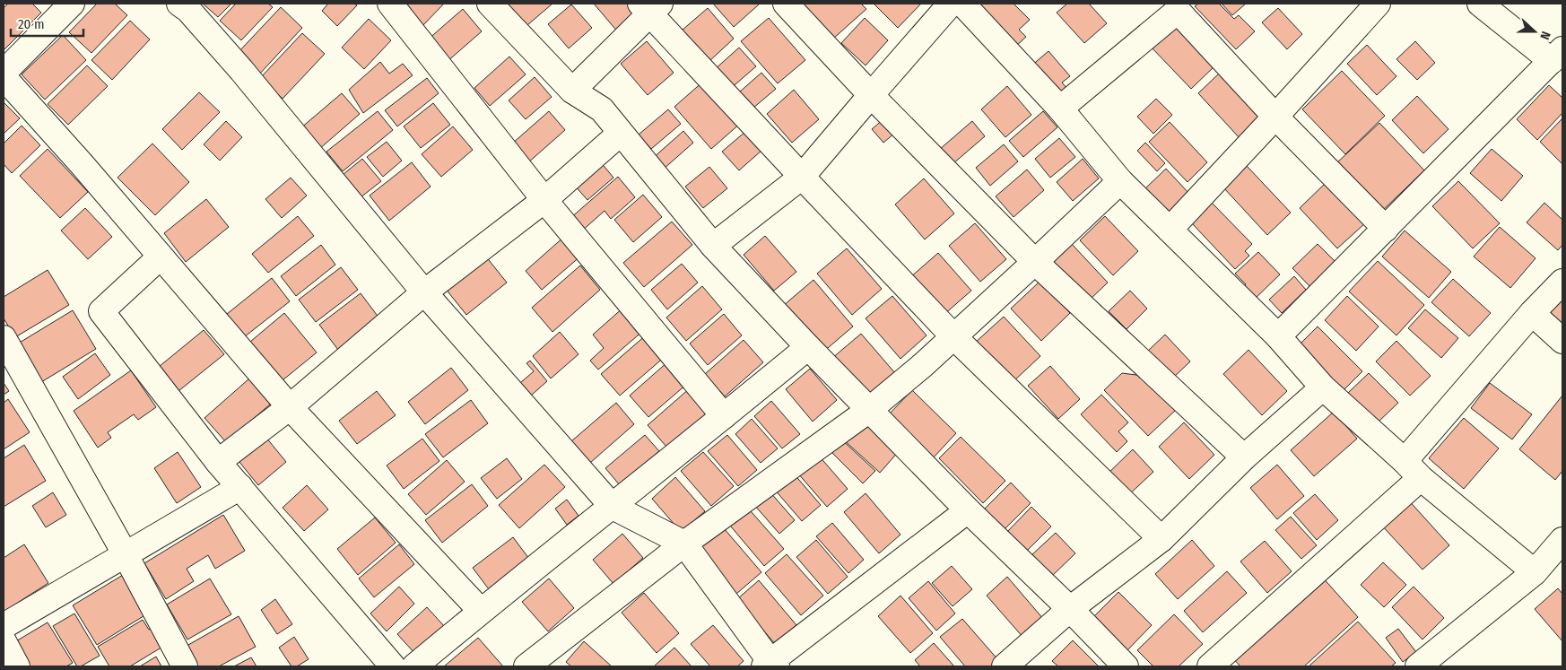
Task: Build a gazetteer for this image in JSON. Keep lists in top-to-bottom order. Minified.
{"scale_bar":"20 m","north":"right"}
